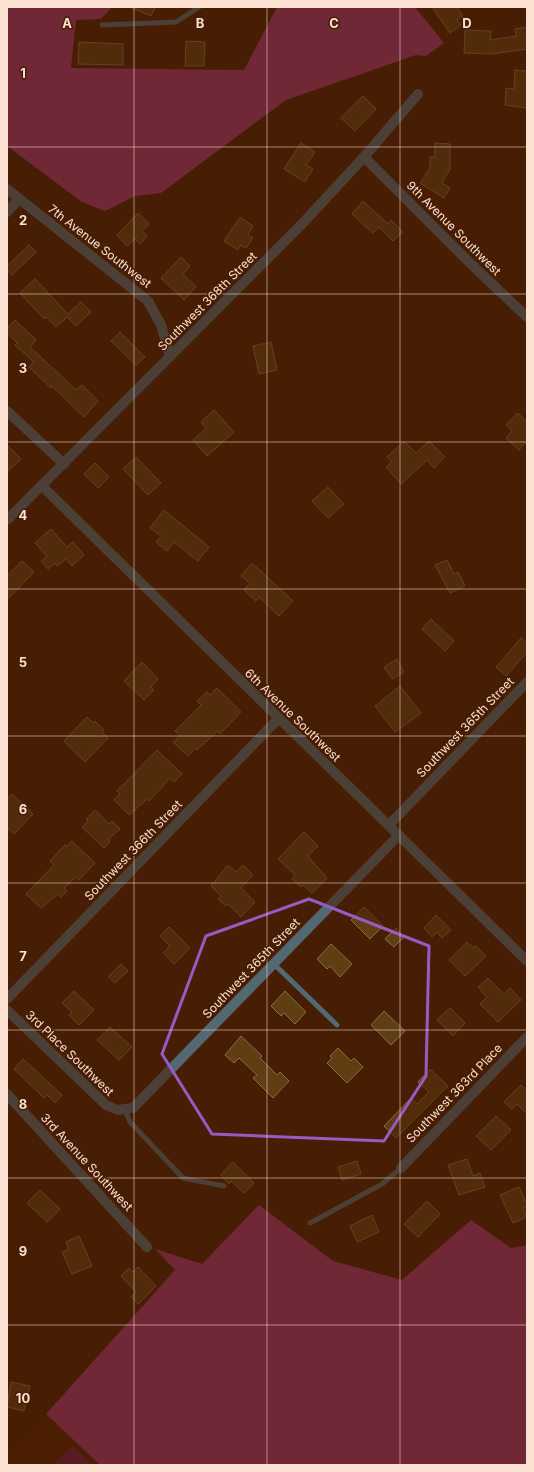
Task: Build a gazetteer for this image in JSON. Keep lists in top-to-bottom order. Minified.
{"streets":{"street":["9th Avenue Southwest","7th Avenue Southwest","Southwest 368th Street","6th Avenue Southwest","Southwest 365th Street","Southwest 366th Street","3rd Place Southwest","Southwest 363rd Place","3rd Avenue Southwest"]},"crossings":[["9th Avenue Southwest","Southwest 368th Street"],["7th Avenue Southwest","Southwest 368th Street"],["Southwest 368th Street","6th Avenue Southwest"],["6th Avenue Southwest","Southwest 365th Street"],["6th Avenue Southwest","Southwest 366th Street"],["Southwest 365th Street","3rd Place Southwest"]],"grid":{"columns":["A","B","C","D"],"rows":["1","2","3","4","5","6","7","8","9","10"]}}
